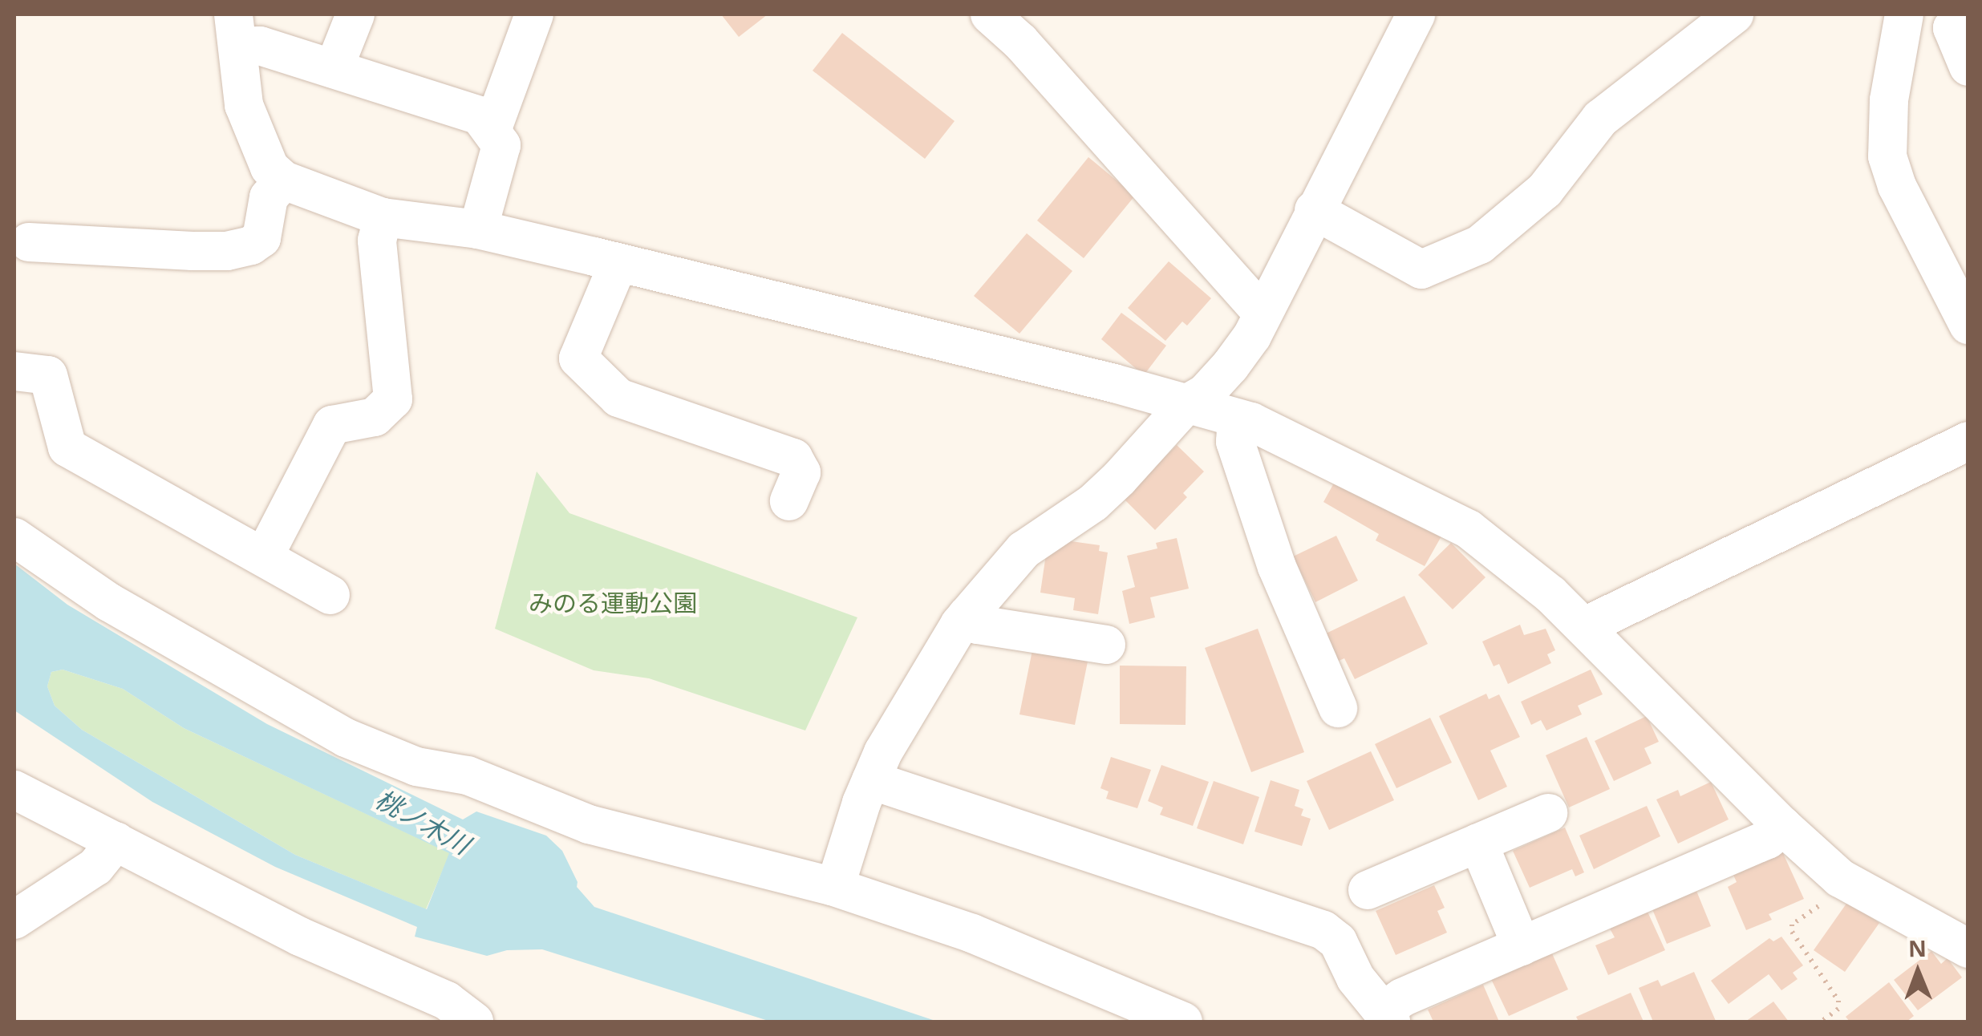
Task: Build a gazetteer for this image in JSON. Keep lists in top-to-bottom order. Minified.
{"water":["桃ノ木川"],"parks":["みのる運動公園"],"north":"top"}
